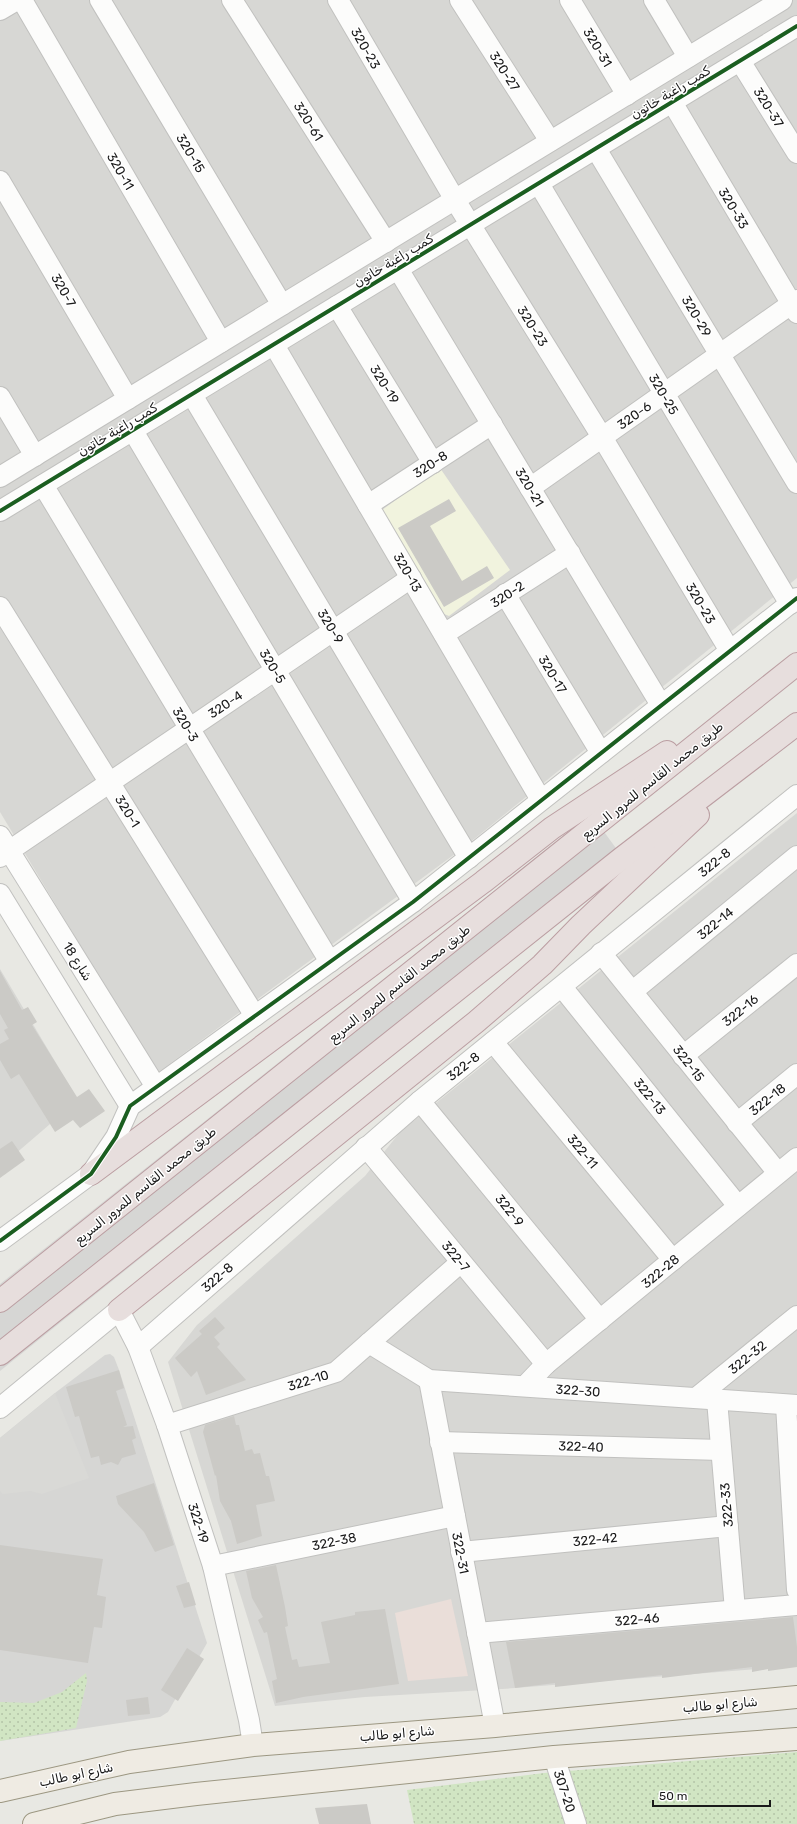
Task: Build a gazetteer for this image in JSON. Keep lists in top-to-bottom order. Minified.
{"streets":{"highway":["طريق محمد القاسم للمرور السريع"],"main road":["شارع ابو طالب"],"street":["320-31","320-23","320-27","كمب راغبة خاتون","320-37","320-61","320-15","320-11","320-33","320-7","320-29","320-19","320-25","320-6","320-8","320-21","320-13","320-2","320-9","320-5","320-17","320-4","320-3","320-1","322-8","322-14","شارع 18","322-16","322-15","322-13","322-18","322-11","322-9","322-7","322-28","322-32","322-10","322-30","322-40","322-33","322-19","322-42","322-38","322-31","322-46","307-20"]},"crossings":[["320-31","كمب راغبة خاتون"],["320-23","كمب راغبة خاتون"],["320-23","320-6"],["320-27","كمب راغبة خاتون"],["كمب راغبة خاتون","320-37"],["كمب راغبة خاتون","320-61"],["كمب راغبة خاتون","320-15"],["كمب راغبة خاتون","320-11"],["كمب راغبة خاتون","320-33"],["كمب راغبة خاتون","320-7"],["كمب راغبة خاتون","320-29"],["كمب راغبة خاتون","320-19"],["كمب راغبة خاتون","320-25"],["كمب راغبة خاتون","320-21"],["كمب راغبة خاتون","320-13"],["كمب راغبة خاتون","320-9"],["كمب راغبة خاتون","320-5"],["كمب راغبة خاتون","320-3"],["320-33","320-6"],["320-29","320-6"],["320-19","320-8"],["320-25","320-6"],["320-6","320-21"],["320-8","320-21"],["320-8","320-13"],["320-21","320-2"],["320-13","320-2"],["320-13","320-4"],["320-2","320-17"],["320-9","320-4"],["320-5","320-4"],["320-4","320-3"],["320-4","320-1"],["320-4","شارع 18"],["322-8","322-15"],["322-8","322-13"],["322-8","322-11"],["322-8","322-9"],["322-8","322-7"],["322-8","322-19"],["322-14","322-15"],["322-16","322-15"],["322-15","322-18"],["322-15","322-28"],["322-13","322-28"],["322-11","322-28"],["322-9","322-28"],["322-7","322-28"],["322-7","322-10"],["322-28","322-30"],["322-32","322-30"],["322-10","322-30"],["322-10","322-19"],["322-30","322-33"],["322-30","322-31"],["322-40","322-33"],["322-40","322-31"],["322-33","322-42"],["322-33","322-46"],["322-19","322-38"],["322-19","شارع ابو طالب"],["322-42","322-31"],["322-38","322-31"],["322-31","322-46"],["322-31","شارع ابو طالب"]],"scale_bar":"50 m"}
